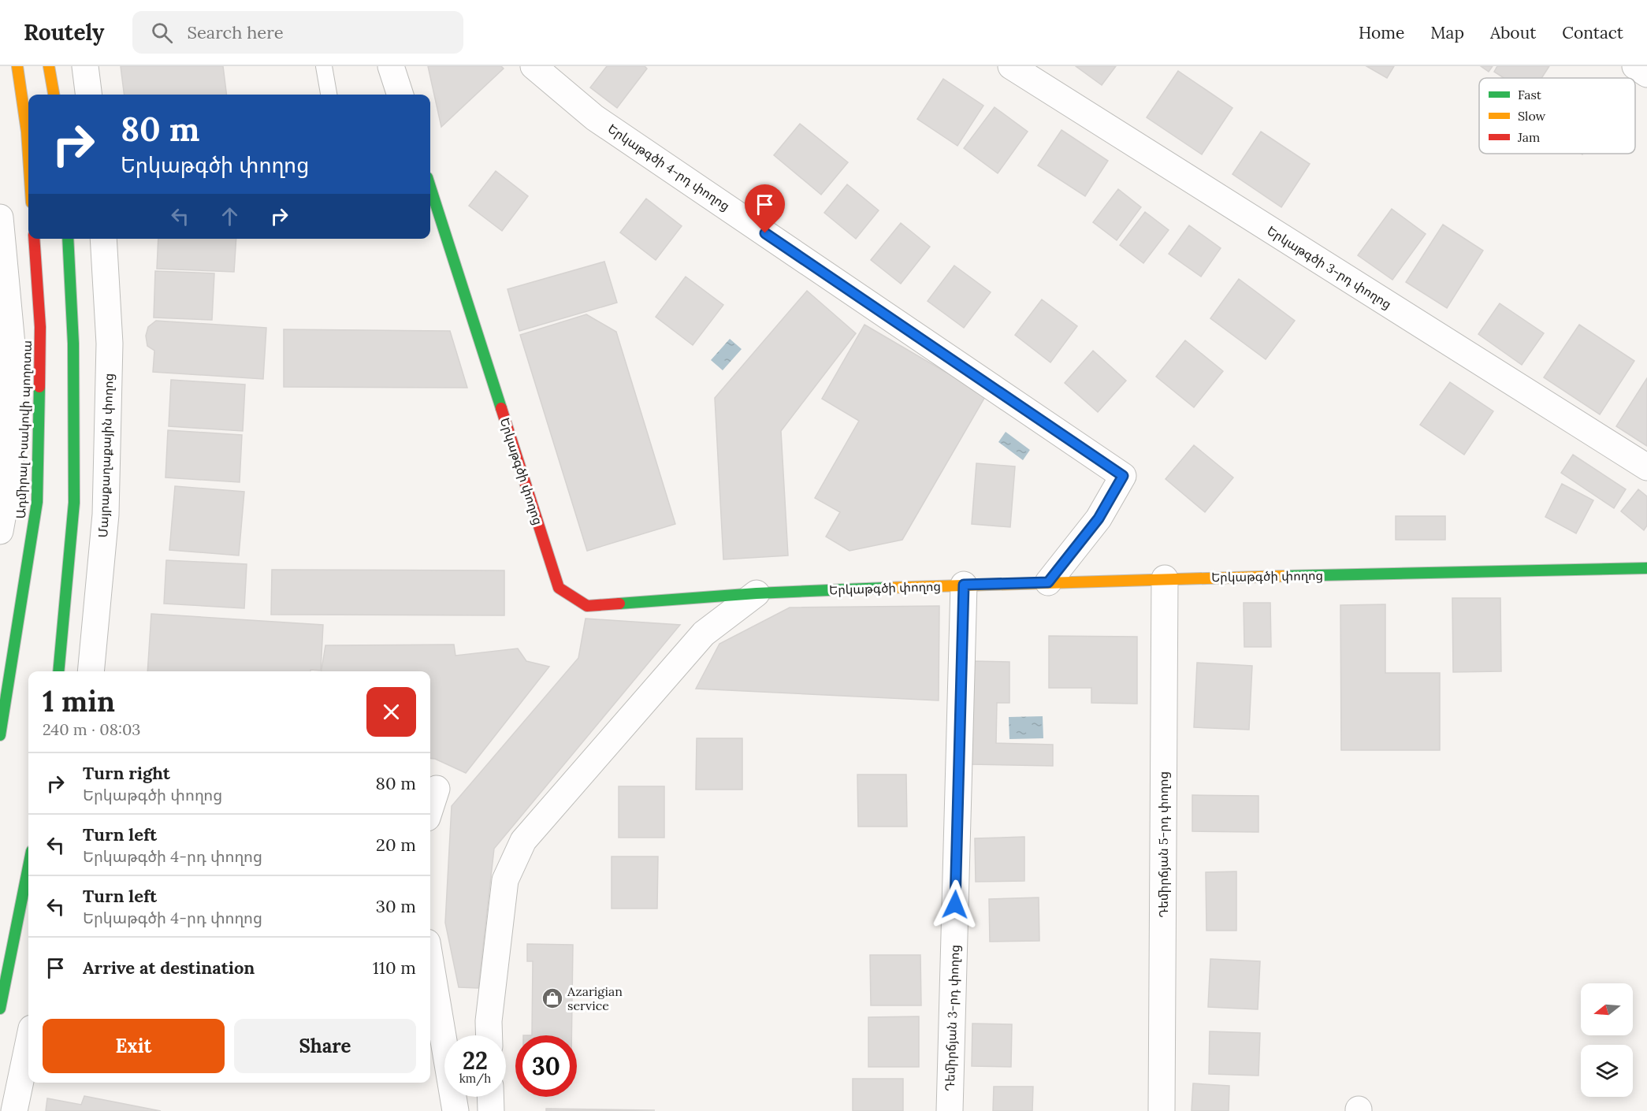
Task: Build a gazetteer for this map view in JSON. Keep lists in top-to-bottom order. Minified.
{"streets":{"main road":["Ադմիրալ Իսակովի պողոտա","Երկաթգծի փողոց"],"street":["Երկաթգծի 4-րդ փողոց","Երկաթգծի 3-րդ փողոց","Մայրաքաղաքային փողոց","Դեմիրճյան 5-րդ փողոց","Դեմիրճյան 3-րդ փողոց"]},"crossings":[["Երկաթգծի 4-րդ փողոց","Երկաթգծի փողոց"],["Երկաթգծի փողոց","Դեմիրճյան 5-րդ փողոց"],["Երկաթգծի փողոց","Դեմիրճյան 3-րդ փողոց"]],"places":{"shop":["Azarigian service"]},"legend":["Fast","Slow","Jam"],"north":"left","page":{"header":"Routely","search":"Search here","nav":["Home","Map","About","Contact"],"turn":["80 m","Երկաթգծի փողոց"],"heading":["1 min","240 m · 08:03"],"list":[{"name":"Turn right","note":"Երկաթգծի փողոց","value":"80 m"},{"name":"Turn left","note":"Երկաթգծի 4-րդ փողոց","value":"20 m"},{"name":"Turn left","note":"Երկաթգծի 4-րդ փողոց","value":"30 m"},{"name":"Arrive at destination","value":"110 m"}],"buttons":["Exit","Share"],"speed":"22 km/h","limit":"30"}}
